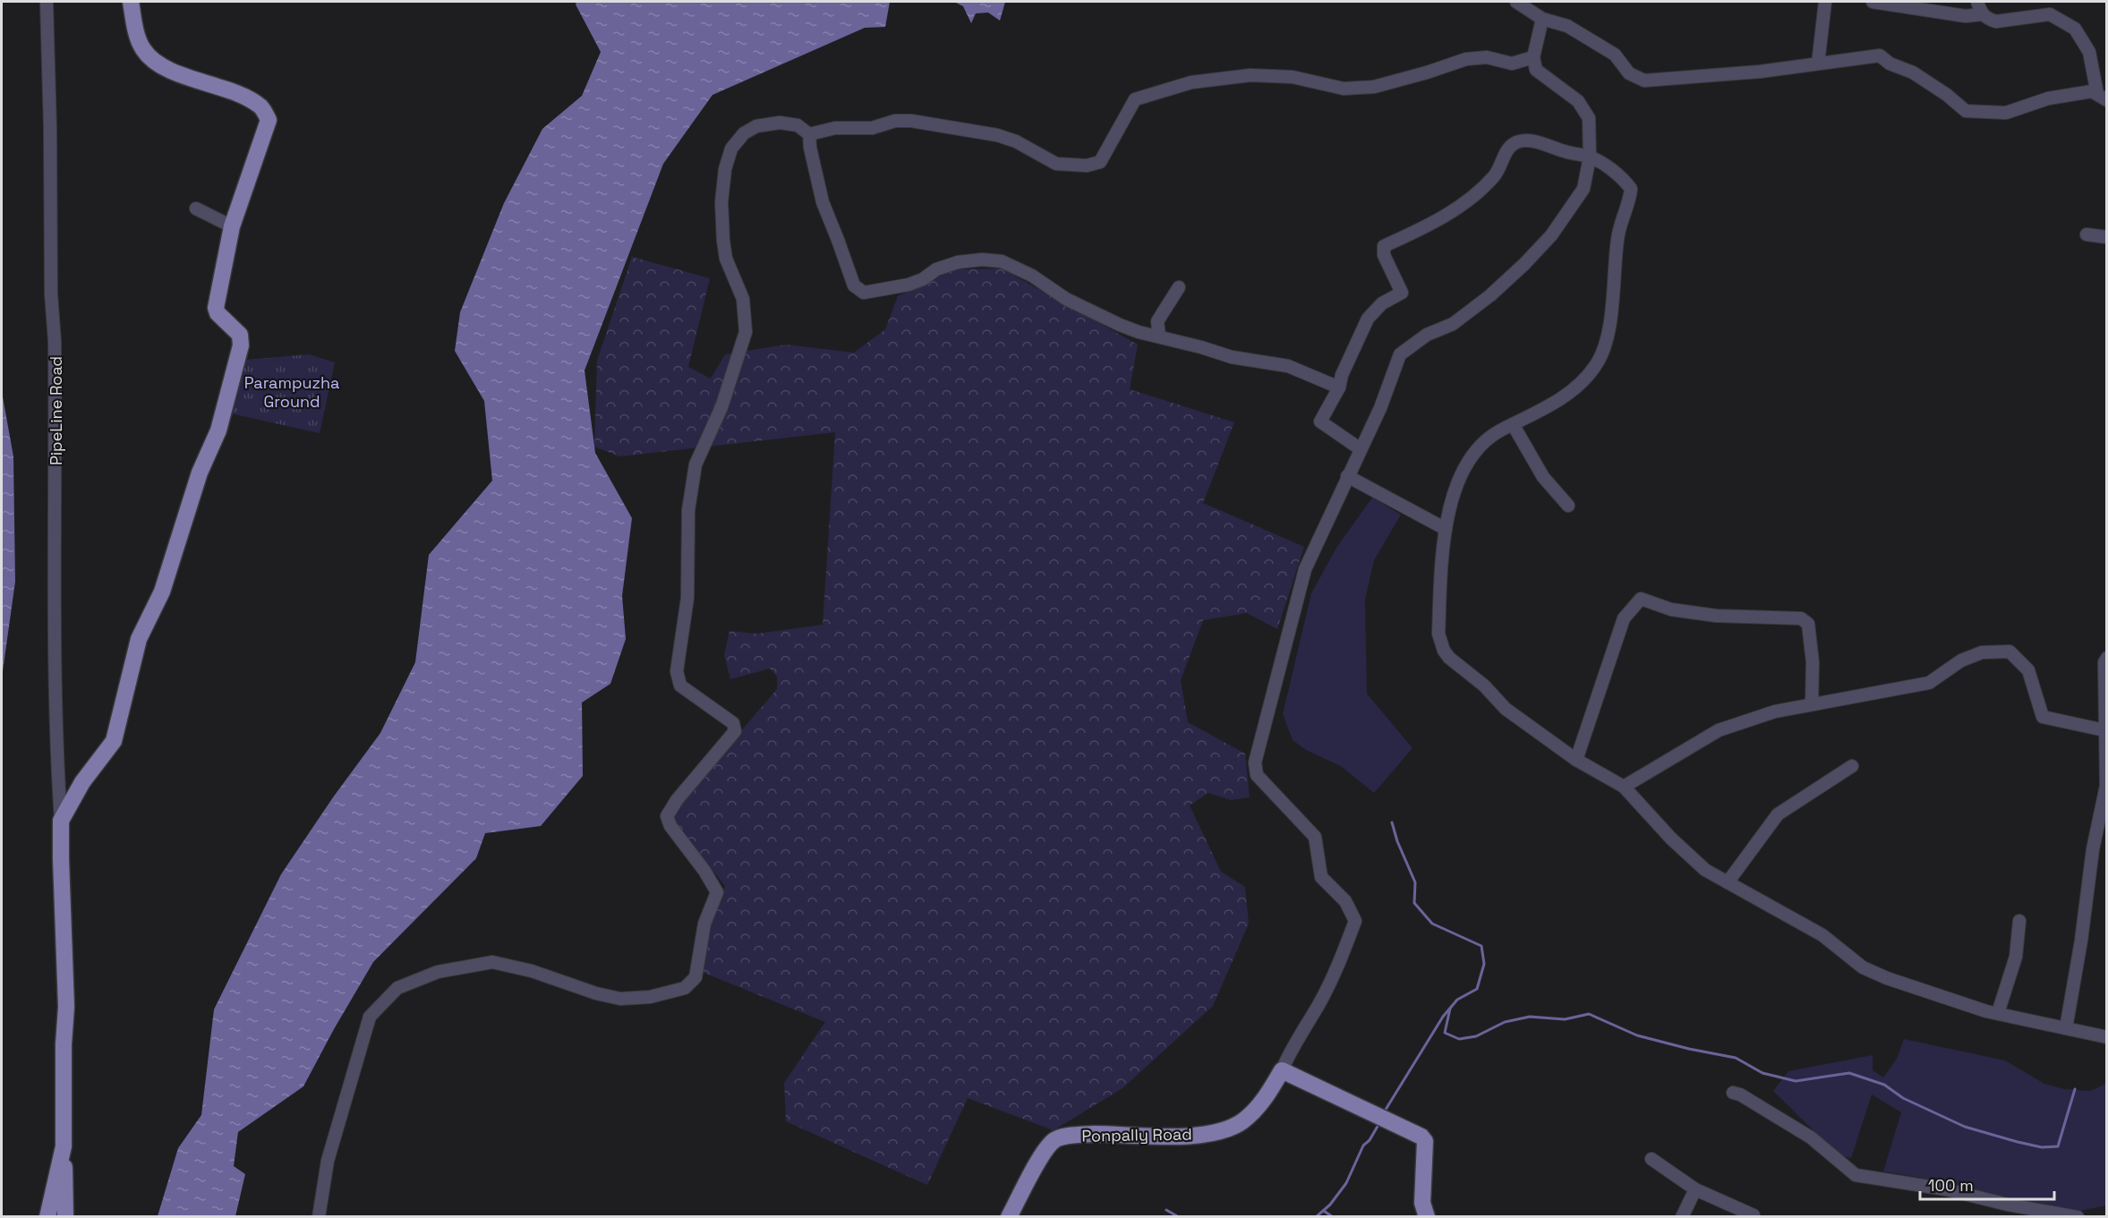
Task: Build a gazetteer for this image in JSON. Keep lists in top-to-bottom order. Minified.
{"streets":{"main road":["Ponpally Road"],"street":["PipeLine Road"]},"parks":["Parampuzha Ground"],"scale_bar":"100 m"}
